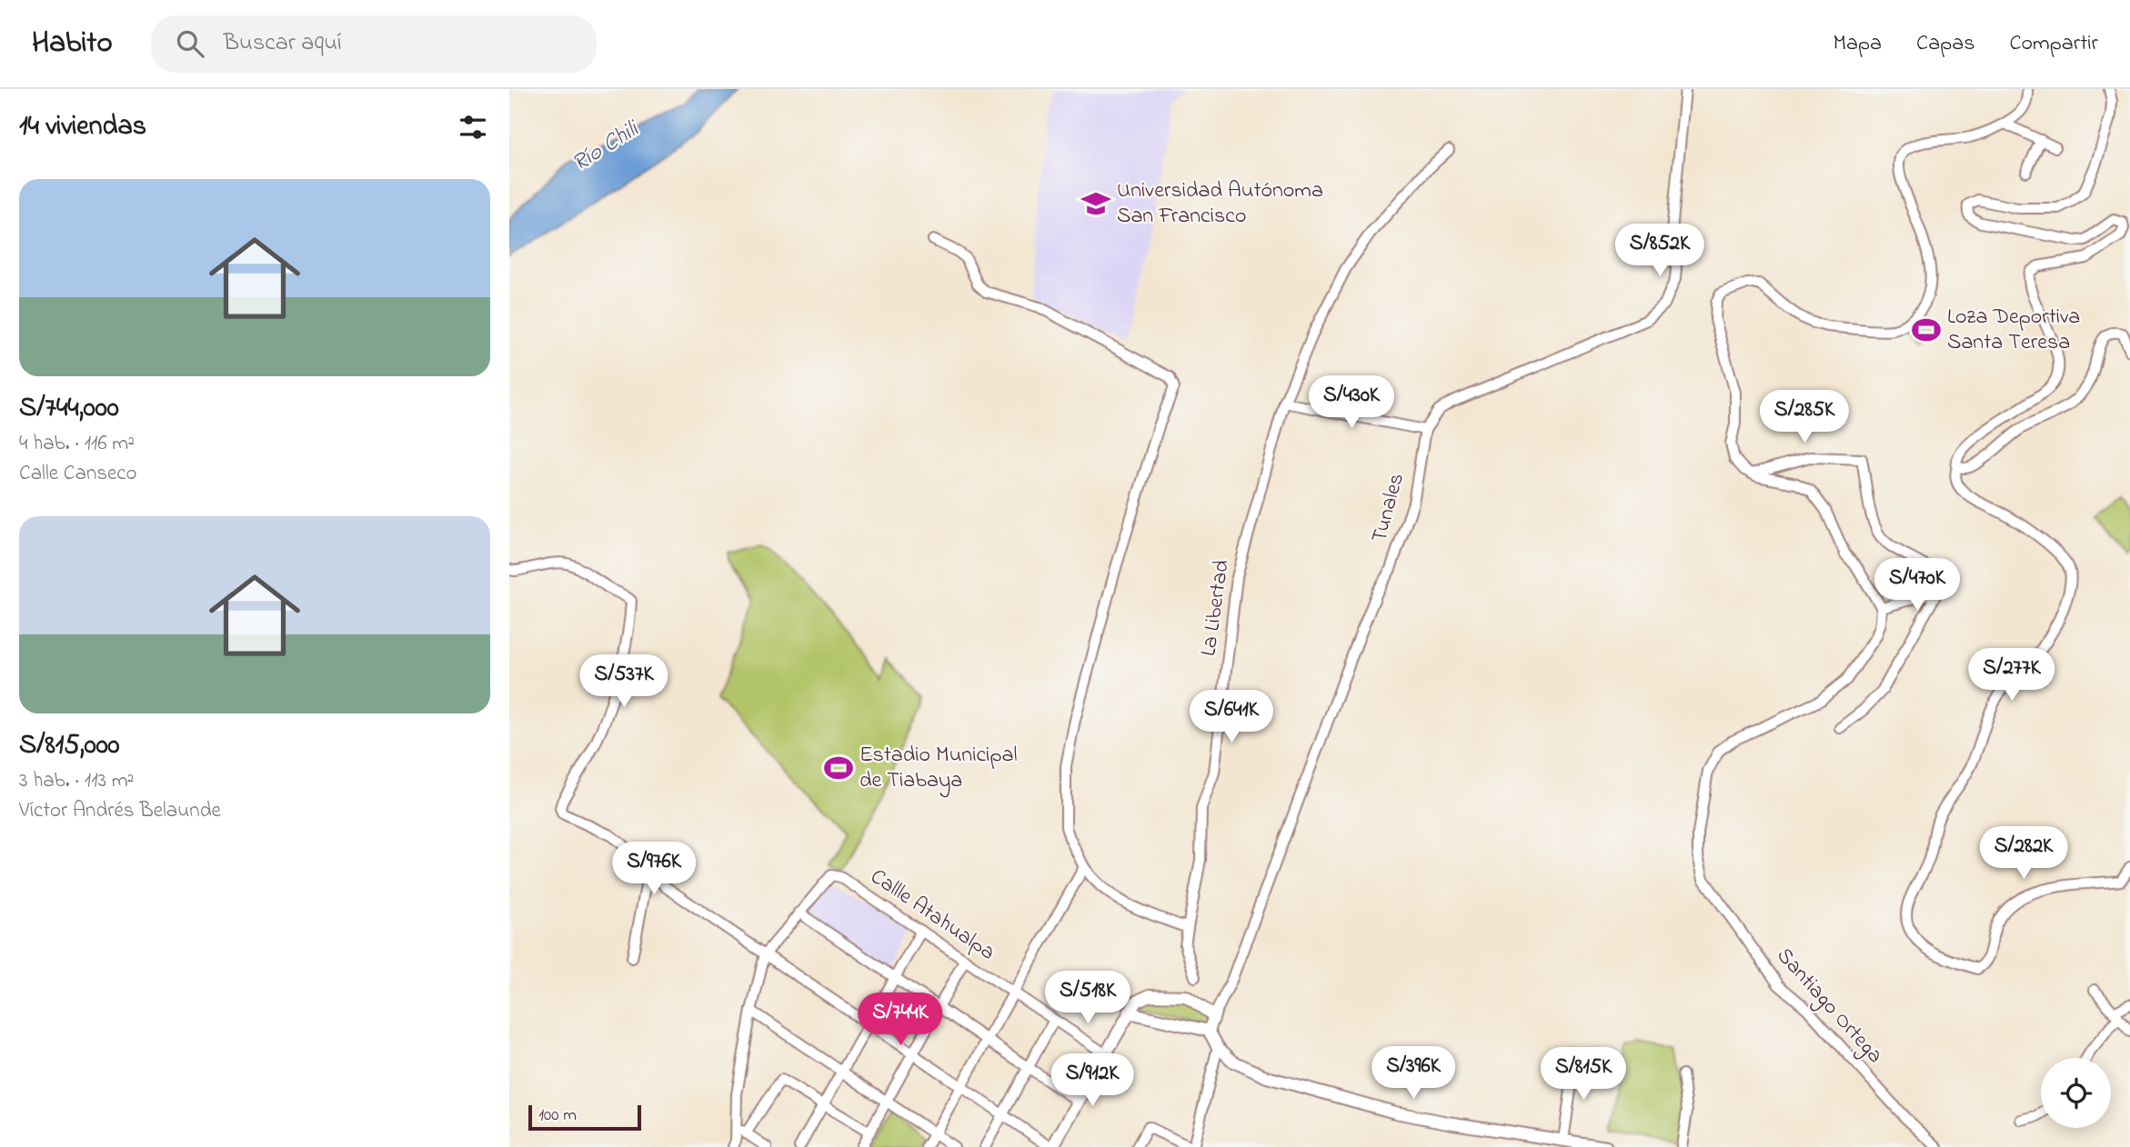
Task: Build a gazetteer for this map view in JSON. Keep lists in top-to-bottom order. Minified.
{"streets":{"street":["Tunales","La Libertad","Callle Atahualpa","Santiago Ortega"]},"water":["Río Chili"],"places":{"school or university":["Universidad Autónoma San Francisco"],"sports":["Loza Deportiva Santa Teresa","Estadio Municipal de Tiabaya"]},"scale_bar":"100 m","page":{"header":"Habito","search":"Buscar aquí","nav":["Mapa","Capas","Compartir"],"heading":"14 viviendas","list":[{"name":"S/744,000","note":"4 hab. · 116 m² · Calle Canseco"},{"name":"S/815,000","note":"3 hab. · 113 m² · Víctor Andrés Belaunde"}],"price":["S/852K","S/430K","S/285K","S/470K","S/277K","S/537K","S/641K","S/282K","S/976K","S/518K","S/744K","S/396K","S/815K","S/912K"],"scale":"100 m"}}
